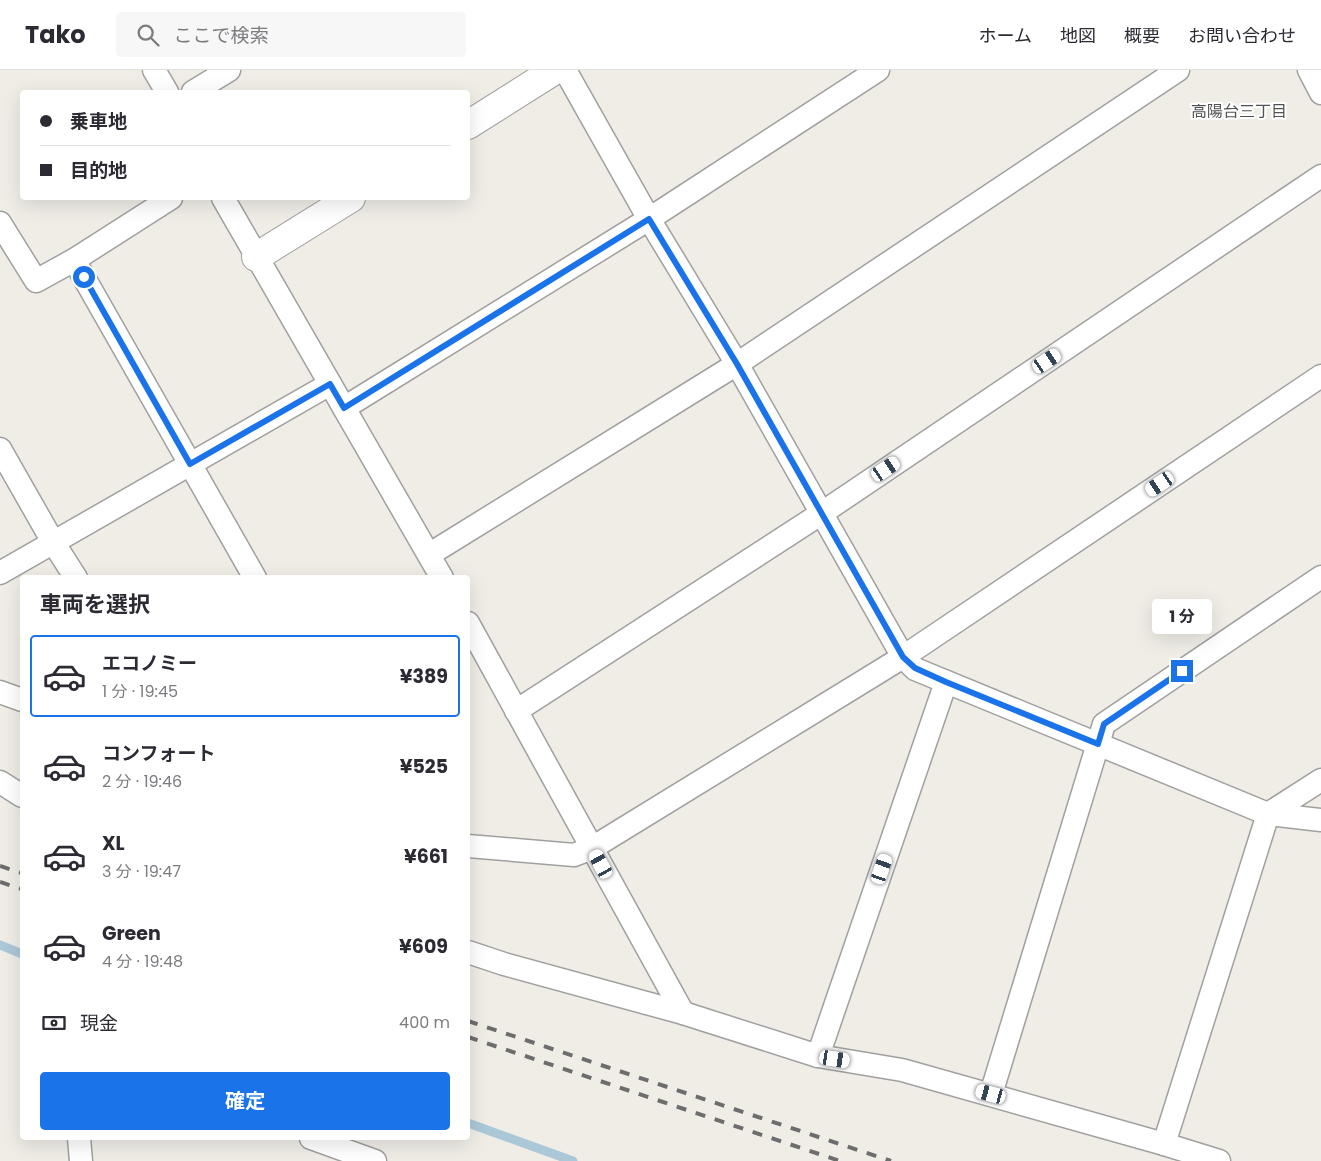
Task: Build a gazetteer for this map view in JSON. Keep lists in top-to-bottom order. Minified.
{"districts":["高陽台三丁目"],"page":{"header":"Tako","search":"ここで検索","nav":["ホーム","地図","概要","お問い合わせ"],"banner":["乗車地","目的地"],"heading":"車両を選択","bubble":"1 分","list":[{"name":"エコノミー","note":"1 分 · 19:45","value":"¥389"},{"name":"コンフォート","note":"2 分 · 19:46","value":"¥525"},{"name":"XL","note":"3 分 · 19:47","value":"¥661"},{"name":"Green","note":"4 分 · 19:48","value":"¥609"}],"pay":["現金","400 m"],"buttons":"確定"}}
